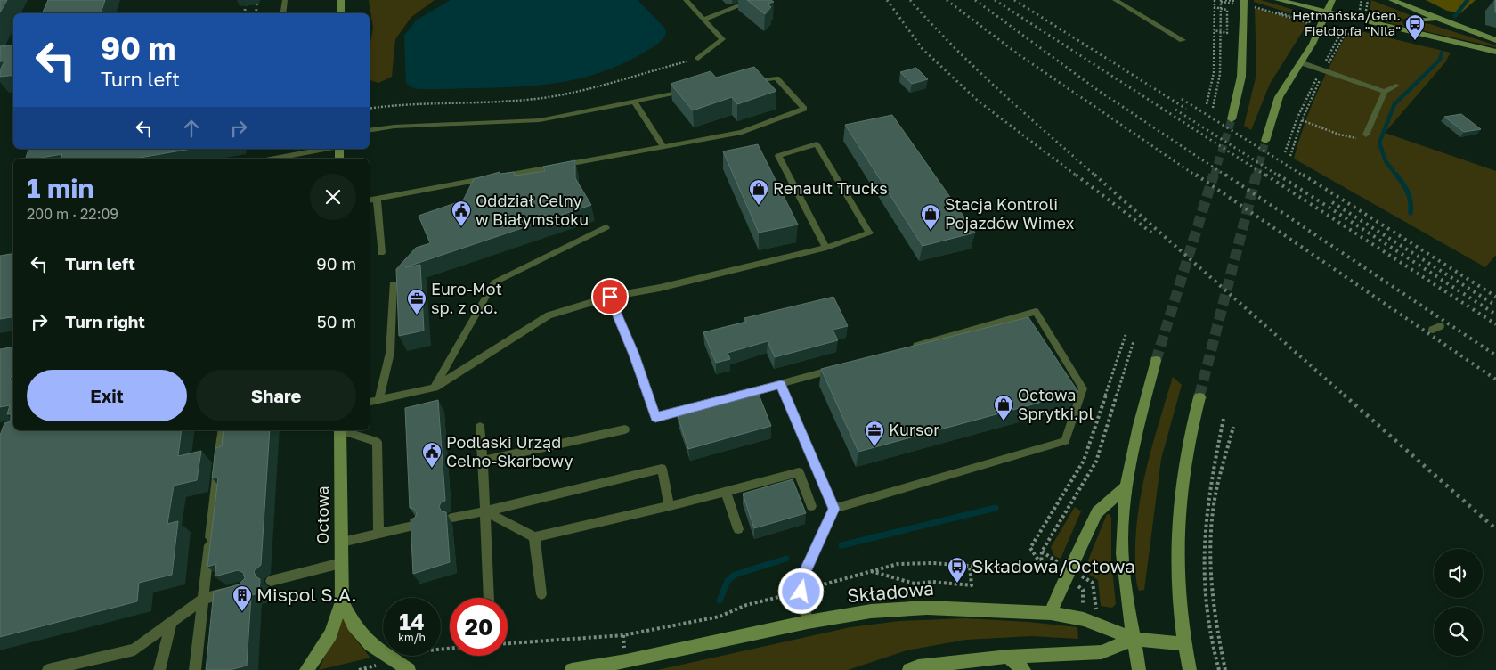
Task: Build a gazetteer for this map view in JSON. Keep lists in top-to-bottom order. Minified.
{"streets":{"main road":["Octowa","Składowa"]},"places":{"bus stop":["Hetmańska/Gen. Fieldorfa \"Nila\"","Składowa/Octowa"],"shop":["Renault Trucks","Stacja Kontroli Pojazdów Wimex","Octowa Sprytki.pl"],"public building":["Oddział Celny w Białymstoku","Podlaski Urząd Celno-Skarbowy"],"office":["Euro-Mot sp. z o.o.","Kursor"],"building":["Mispol S.A."]},"page":{"turn":["90 m","Turn left"],"heading":["1 min","200 m · 22:09"],"list":[{"name":"Turn left","value":"90 m"},{"name":"Turn right","value":"50 m"}],"buttons":["Exit","Share"],"speed":"14 km/h","limit":"20"}}
